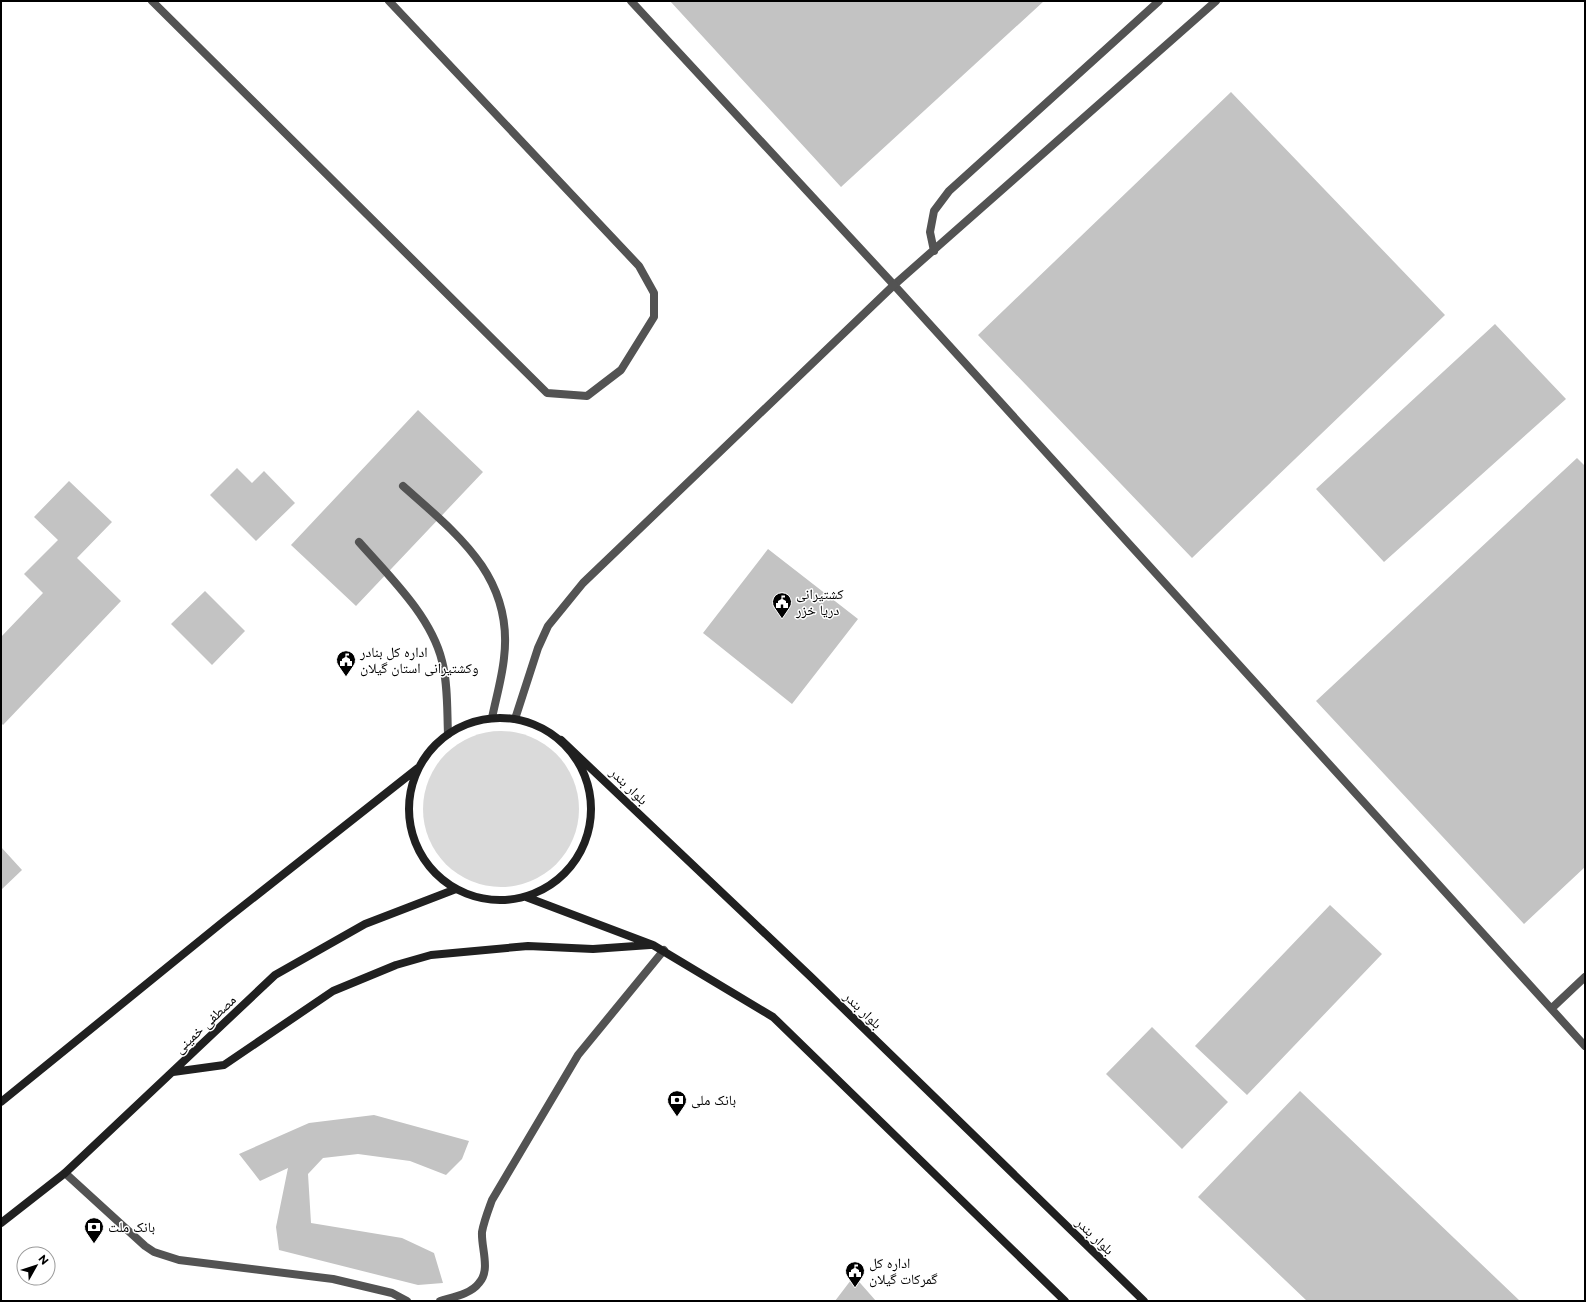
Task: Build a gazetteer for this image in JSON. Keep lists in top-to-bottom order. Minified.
{"streets":{"main road":["بلوار بندر","مصطفی خمینی"]},"places":{"public building":["کشتیرانی دریا خزر","اداره کل بنادر وکشتیرانی استان گیلان","اداره کل گمرکات گیلان"],"bank":["بانک ملی","بانک ملت"]},"north":"top right"}
